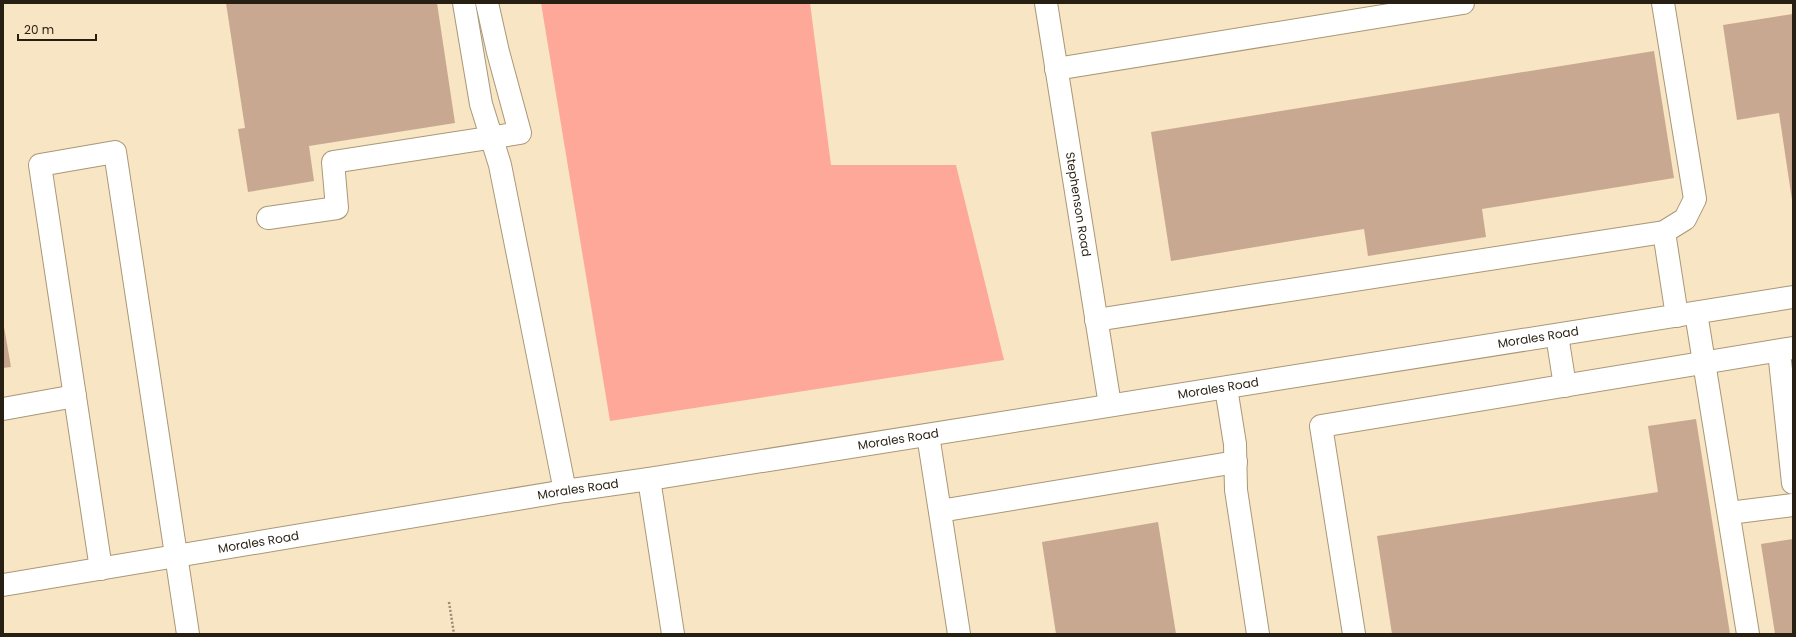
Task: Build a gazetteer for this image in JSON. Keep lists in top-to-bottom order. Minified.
{"streets":{"street":["Stephenson Road","Morales Road"]},"crossings":[["Stephenson Road","Morales Road"]],"scale_bar":"20 m"}
